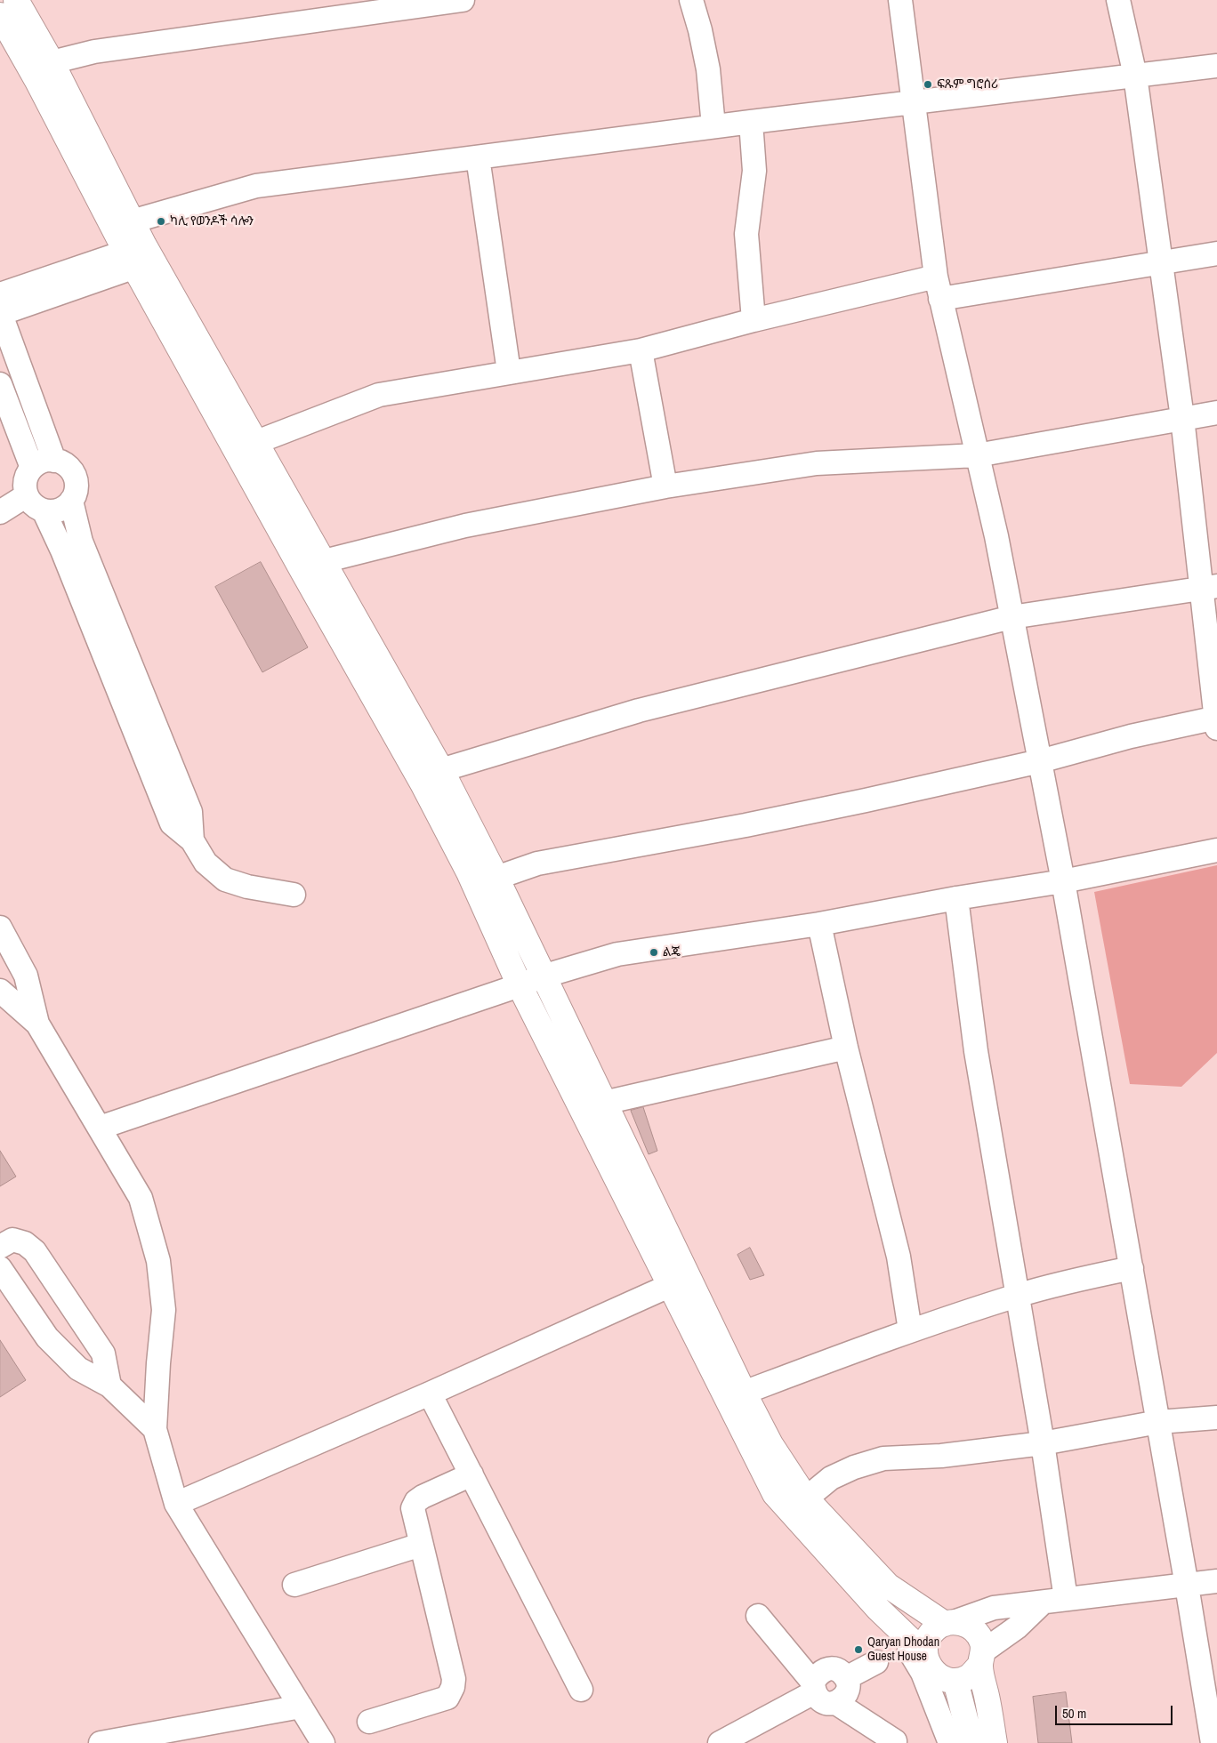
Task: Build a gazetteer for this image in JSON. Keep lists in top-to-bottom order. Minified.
{"places":["ፍጹም ግሮሰሪ","ካሊ የወንዶች ሳሎን","ልጄ","Qaryan Dhodan Guest House"],"scale_bar":"50 m"}
